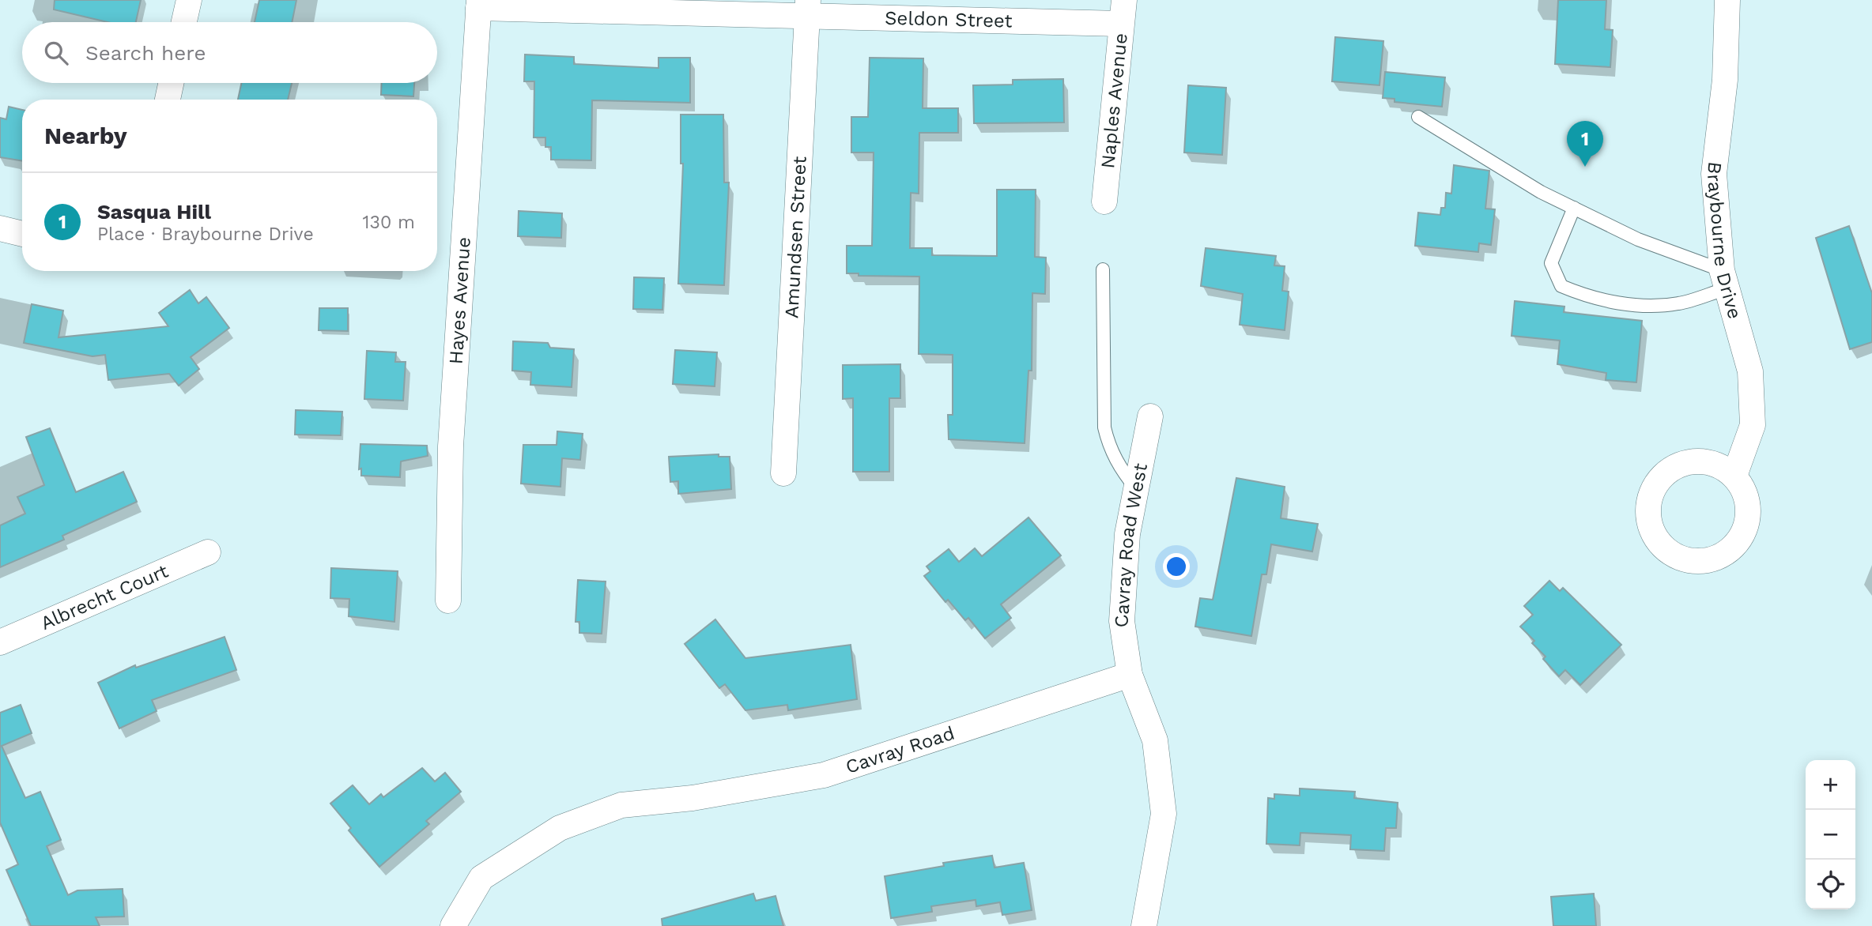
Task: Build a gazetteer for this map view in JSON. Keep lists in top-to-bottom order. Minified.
{"streets":{"street":["Seldon Street","Naples Avenue","Amundsen Street","Braybourne Drive","Hayes Avenue","Cavray Road West","Albrecht Court","Cavray Road"]},"crossings":[["Seldon Street","Naples Avenue"],["Seldon Street","Amundsen Street"],["Seldon Street","Hayes Avenue"],["Cavray Road West","Cavray Road"]],"page":{"search":"Search here","heading":"Nearby","pins":"1","list":[{"mark":"1","name":"Sasqua Hill","note":"Place · Braybourne Drive","value":"130 m"}],"map_buttons":["+","−"]}}
